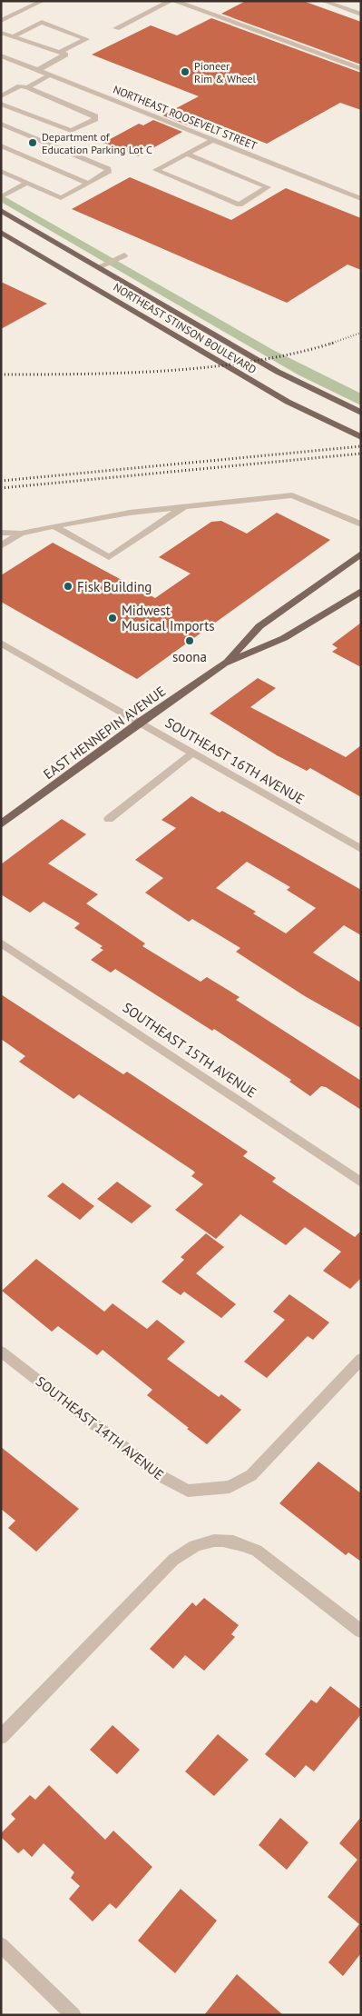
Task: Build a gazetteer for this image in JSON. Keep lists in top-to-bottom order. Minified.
{"streets":{"main road":["NORTHEAST STINSON BOULEVARD","EAST HENNEPIN AVENUE"],"street":["NORTHEAST ROOSEVELT STREET","SOUTHEAST 16TH AVENUE","SOUTHEAST 15TH AVENUE","SOUTHEAST 14TH AVENUE"]},"crossings":[["EAST HENNEPIN AVENUE","SOUTHEAST 16TH AVENUE"]],"places":["Pioneer Rim & Wheel","Department of Education Parking Lot C","Fisk Building","Midwest Musical Imports","soona"]}
